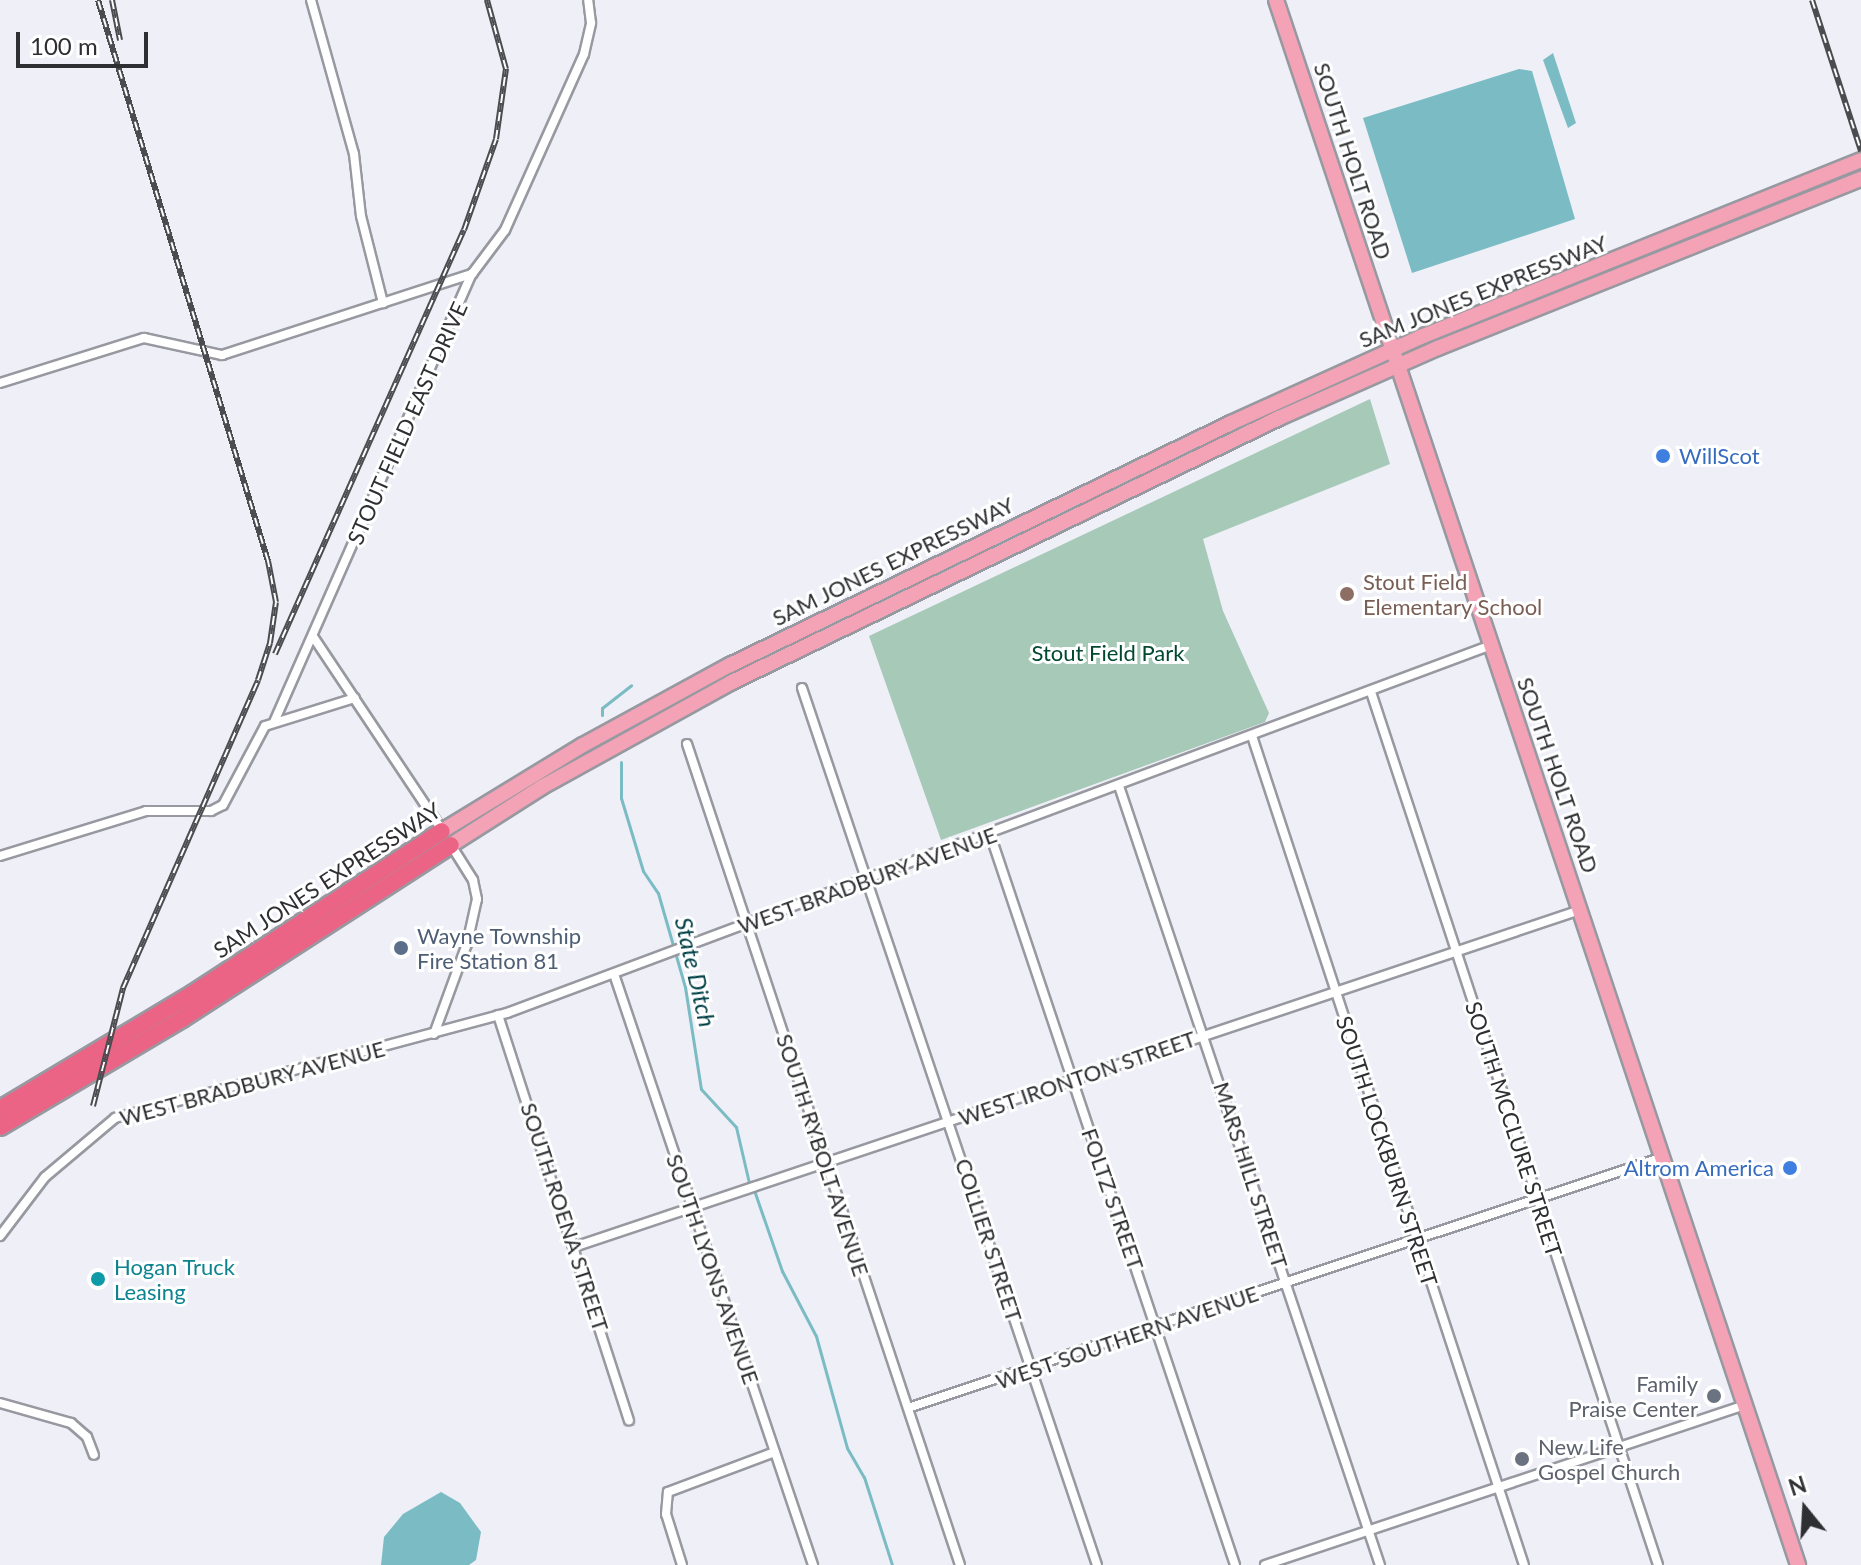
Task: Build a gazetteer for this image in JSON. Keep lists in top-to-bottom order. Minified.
{"streets":{"highway":["SAM JONES EXPRESSWAY"],"main road":["SOUTH HOLT ROAD"],"street":["STOUT FIELD EAST DRIVE","WEST BRADBURY AVENUE","WEST IRONTON STREET","SOUTH MCCLURE STREET","SOUTH LOCKBURN STREET","SOUTH RYBOLT AVENUE","MARS HILL STREET","FOLTZ STREET","SOUTH ROENA STREET","COLLIER STREET","SOUTH LYONS AVENUE","WEST SOUTHERN AVENUE"]},"crossings":[["SOUTH HOLT ROAD","SAM JONES EXPRESSWAY"],["SOUTH HOLT ROAD","WEST BRADBURY AVENUE"],["SOUTH HOLT ROAD","WEST IRONTON STREET"],["SOUTH HOLT ROAD","WEST SOUTHERN AVENUE"],["WEST BRADBURY AVENUE","SOUTH MCCLURE STREET"],["WEST BRADBURY AVENUE","SOUTH LOCKBURN STREET"],["WEST BRADBURY AVENUE","SOUTH RYBOLT AVENUE"],["WEST BRADBURY AVENUE","MARS HILL STREET"],["WEST BRADBURY AVENUE","FOLTZ STREET"],["WEST BRADBURY AVENUE","SOUTH ROENA STREET"],["WEST BRADBURY AVENUE","COLLIER STREET"],["WEST BRADBURY AVENUE","SOUTH LYONS AVENUE"],["WEST IRONTON STREET","SOUTH MCCLURE STREET"],["WEST IRONTON STREET","SOUTH LOCKBURN STREET"],["WEST IRONTON STREET","SOUTH RYBOLT AVENUE"],["WEST IRONTON STREET","MARS HILL STREET"],["WEST IRONTON STREET","FOLTZ STREET"],["WEST IRONTON STREET","SOUTH ROENA STREET"],["WEST IRONTON STREET","COLLIER STREET"],["WEST IRONTON STREET","SOUTH LYONS AVENUE"],["SOUTH MCCLURE STREET","WEST SOUTHERN AVENUE"],["SOUTH LOCKBURN STREET","WEST SOUTHERN AVENUE"],["SOUTH RYBOLT AVENUE","WEST SOUTHERN AVENUE"],["MARS HILL STREET","WEST SOUTHERN AVENUE"],["FOLTZ STREET","WEST SOUTHERN AVENUE"],["COLLIER STREET","WEST SOUTHERN AVENUE"]],"water":["State Ditch"],"parks":["Stout Field Park"],"places":["WillScot","Stout Field Elementary School","Wayne Township Fire Station 81","Altrom America","Hogan Truck Leasing","Family Praise Center","New Life Gospel Church"],"scale_bar":"100 m","north":"top"}
